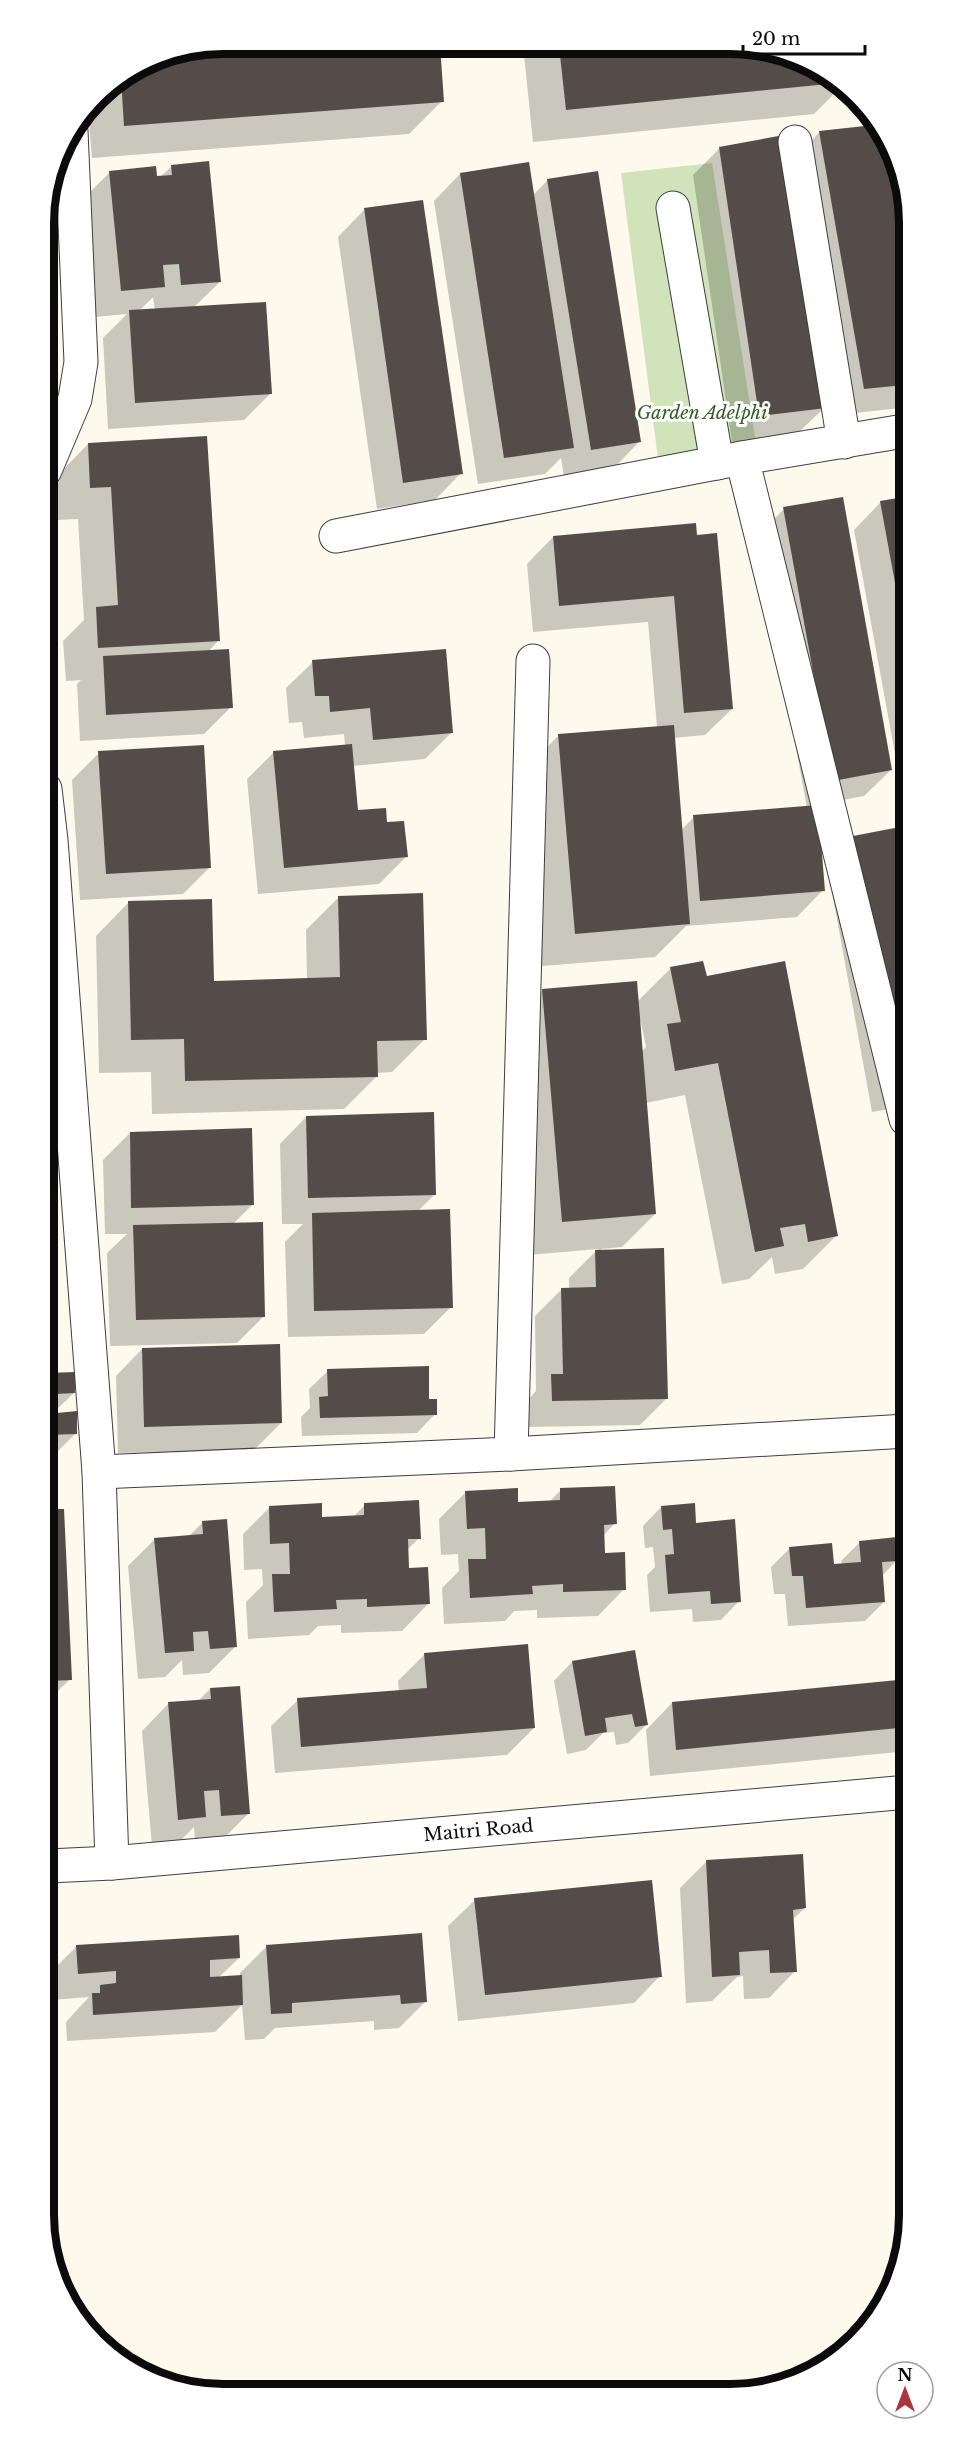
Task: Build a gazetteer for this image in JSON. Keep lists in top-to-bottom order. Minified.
{"streets":{"street":["Maitri Road"]},"parks":["Garden Adelphi"],"scale_bar":"20 m","north":"top"}
